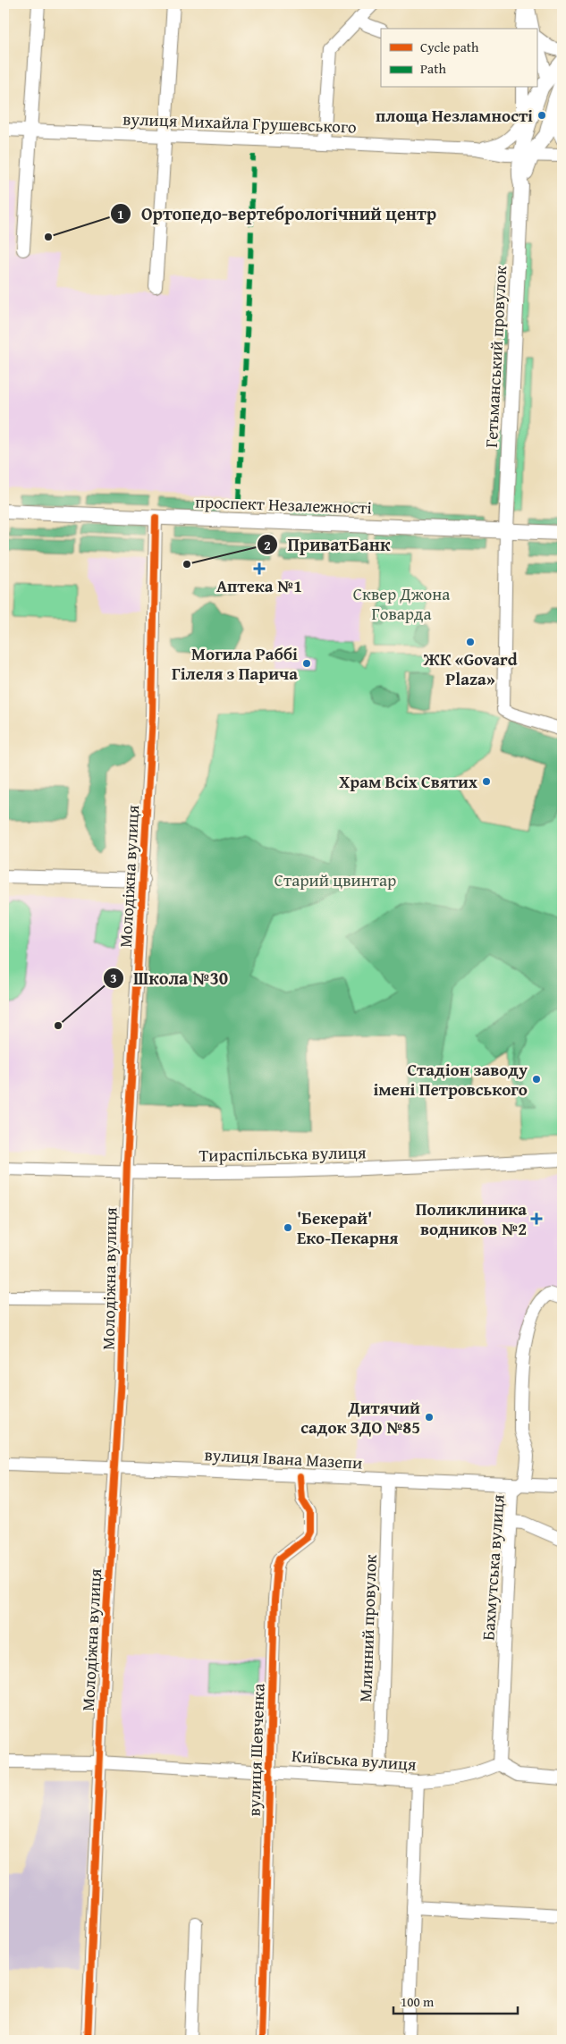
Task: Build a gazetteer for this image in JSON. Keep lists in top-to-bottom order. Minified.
{"streets":{"main road":["Гетьманський провулок","проспект Незалежності"],"street":["вулиця Михайла Грушевського","Молодіжна вулиця","Тираспільська вулиця","вулиця Івана Мазепи","Бахмутська вулиця","Млинний провулок","вулиця Шевченка","Київська вулиця"]},"crossings":[["Гетьманський провулок","проспект Незалежності"],["проспект Незалежності","Молодіжна вулиця"],["Молодіжна вулиця","Тираспільська вулиця"],["Молодіжна вулиця","вулиця Івана Мазепи"],["Молодіжна вулиця","Київська вулиця"],["вулиця Івана Мазепи","Бахмутська вулиця"],["вулиця Івана Мазепи","Млинний провулок"],["вулиця Івана Мазепи","вулиця Шевченка"],["Бахмутська вулиця","Київська вулиця"],["Млинний провулок","Київська вулиця"],["вулиця Шевченка","Київська вулиця"]],"parks":["Сквер Джона Говарда","Старий цвинтар"],"places":{"other":["площа Незламності","Ортопедо-вертебрологічний центр","ПриватБанк","ЖК «Govard Plaza»","Могила Раббі Гілеля з Парича","Храм Всіх Святих","Школа №30","Стадіон заводу імені Петровського","'Бекерай' Еко-Пекарня","Дитячий садок ЗДО №85"],"health":["Аптека №1","Поликлиника водников №2"]},"legend":["Cycle path","Path"],"scale_bar":"100 m"}
